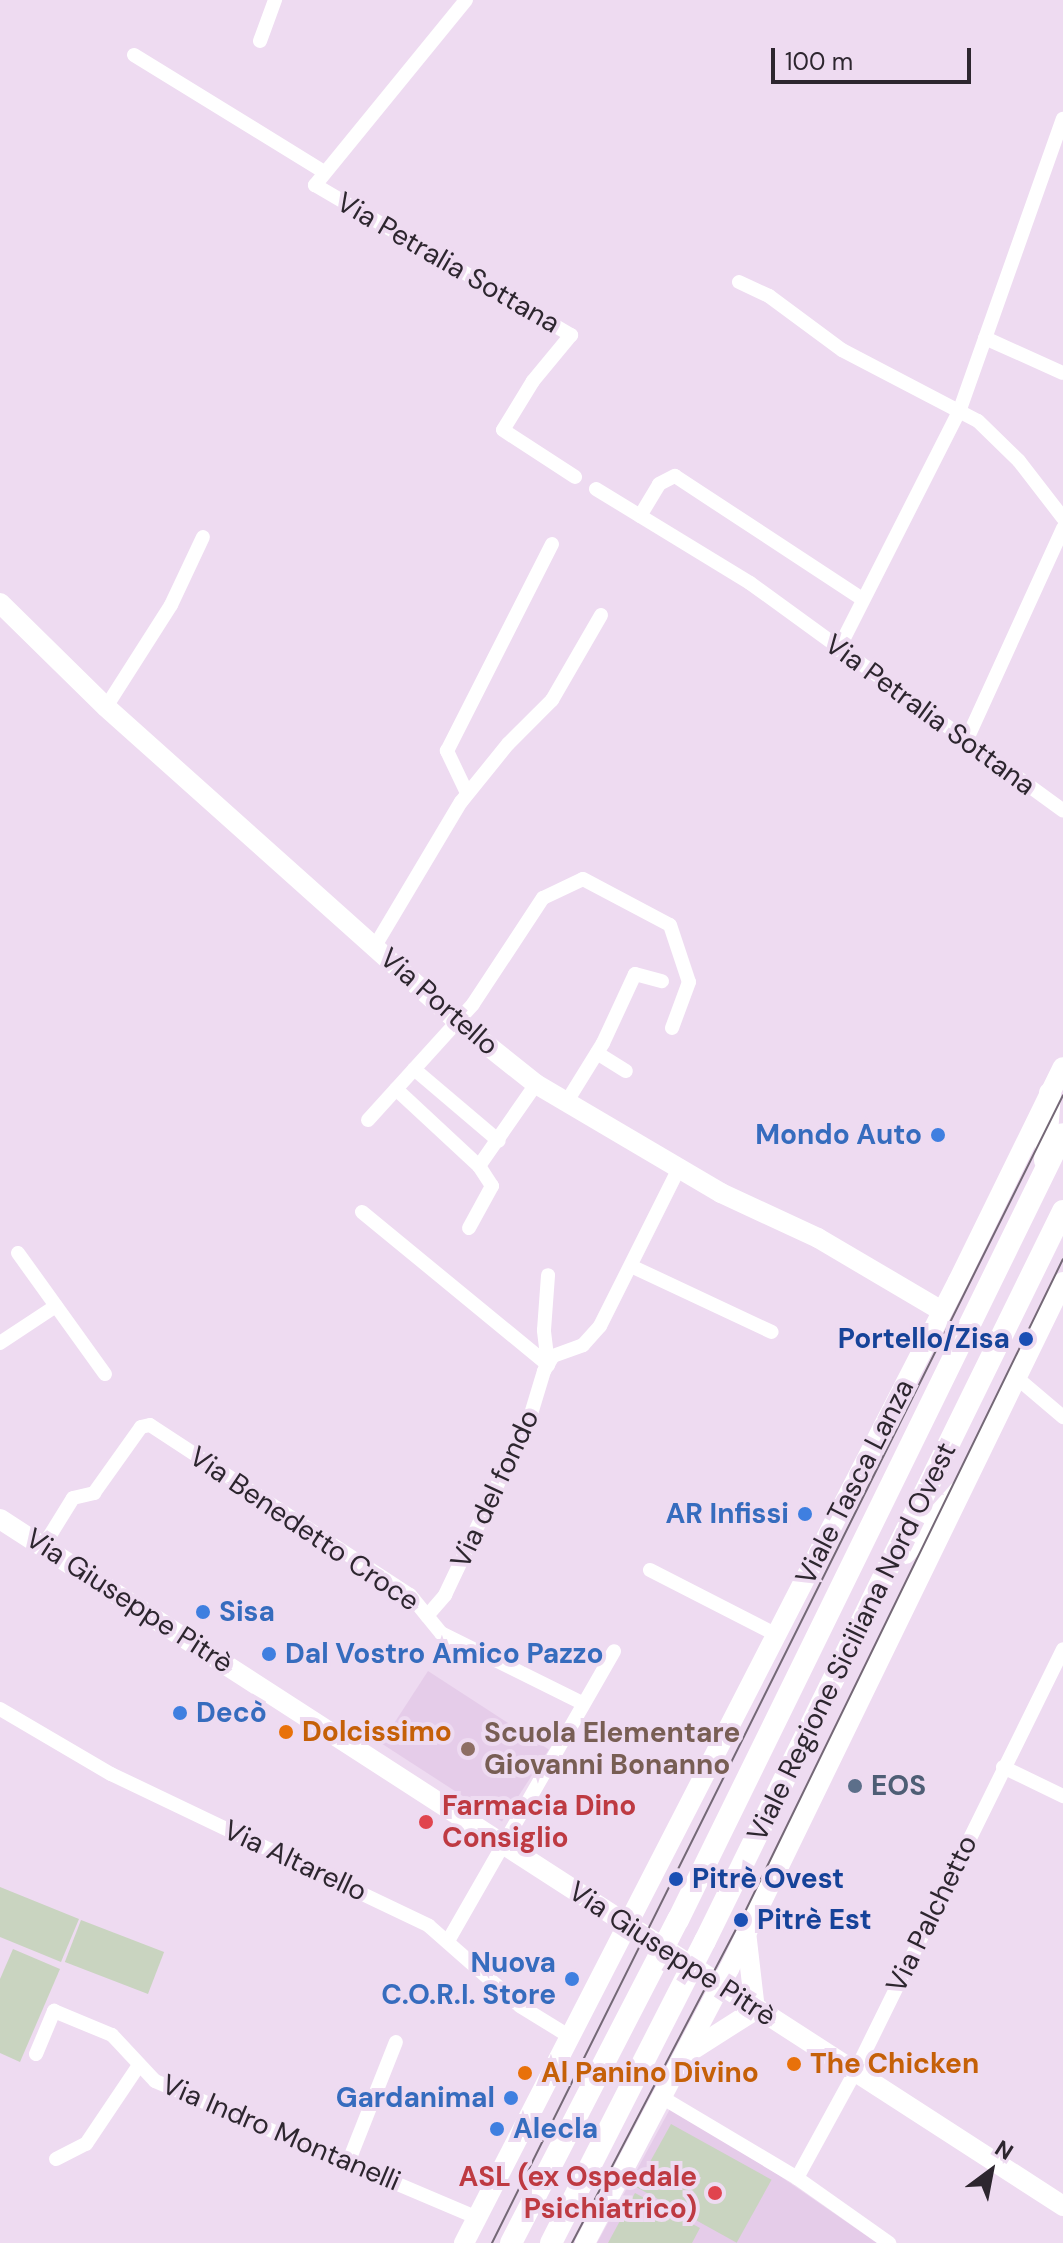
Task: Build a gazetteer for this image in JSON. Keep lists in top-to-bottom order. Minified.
{"streets":{"main road":["Viale Regione Siciliana Nord Ovest"],"street":["Via Petralia Sottana","Via Portello","Viale Tasca Lanza","Via del fondo","Via Benedetto Croce","Via Giuseppe Pitrè","Via Altarello","Via Palchetto","Via Indro Montanelli"]},"crossings":[["Via Portello","Viale Tasca Lanza"],["Viale Tasca Lanza","Via Giuseppe Pitrè"],["Via del fondo","Via Benedetto Croce"],["Via Benedetto Croce","Via Giuseppe Pitrè"],["Via Giuseppe Pitrè","Viale Regione Siciliana Nord Ovest"],["Via Giuseppe Pitrè","Via Palchetto"]],"places":["Mondo Auto","Portello/Zisa","AR Infissi","Sisa","Dal Vostro Amico Pazzo","Decò","Dolcissimo","Scuola Elementare Giovanni Bonanno","EOS","Farmacia Dino Consiglio","Pitrè Ovest","Pitrè Est","Nuova C.O.R.I. Store","The Chicken","Al Panino Divino","Gardanimal","Alecla","ASL (ex Ospedale Psichiatrico)"],"scale_bar":"100 m","north":"top right"}
